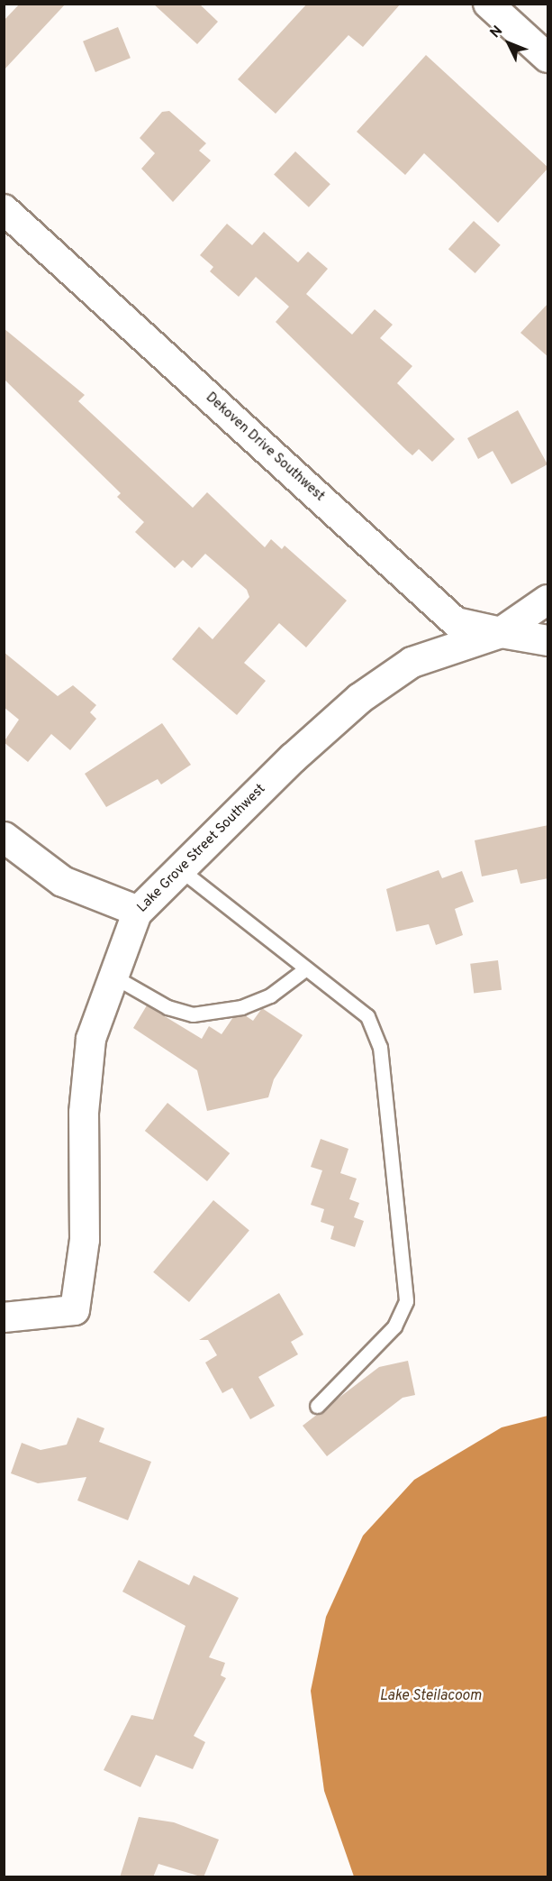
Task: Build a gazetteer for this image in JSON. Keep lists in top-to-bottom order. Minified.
{"streets":{"street":["Dekoven Drive Southwest","Lake Grove Street Southwest"]},"crossings":[["Dekoven Drive Southwest","Lake Grove Street Southwest"]],"water":["Lake Steilacoom"],"north":"top left"}
